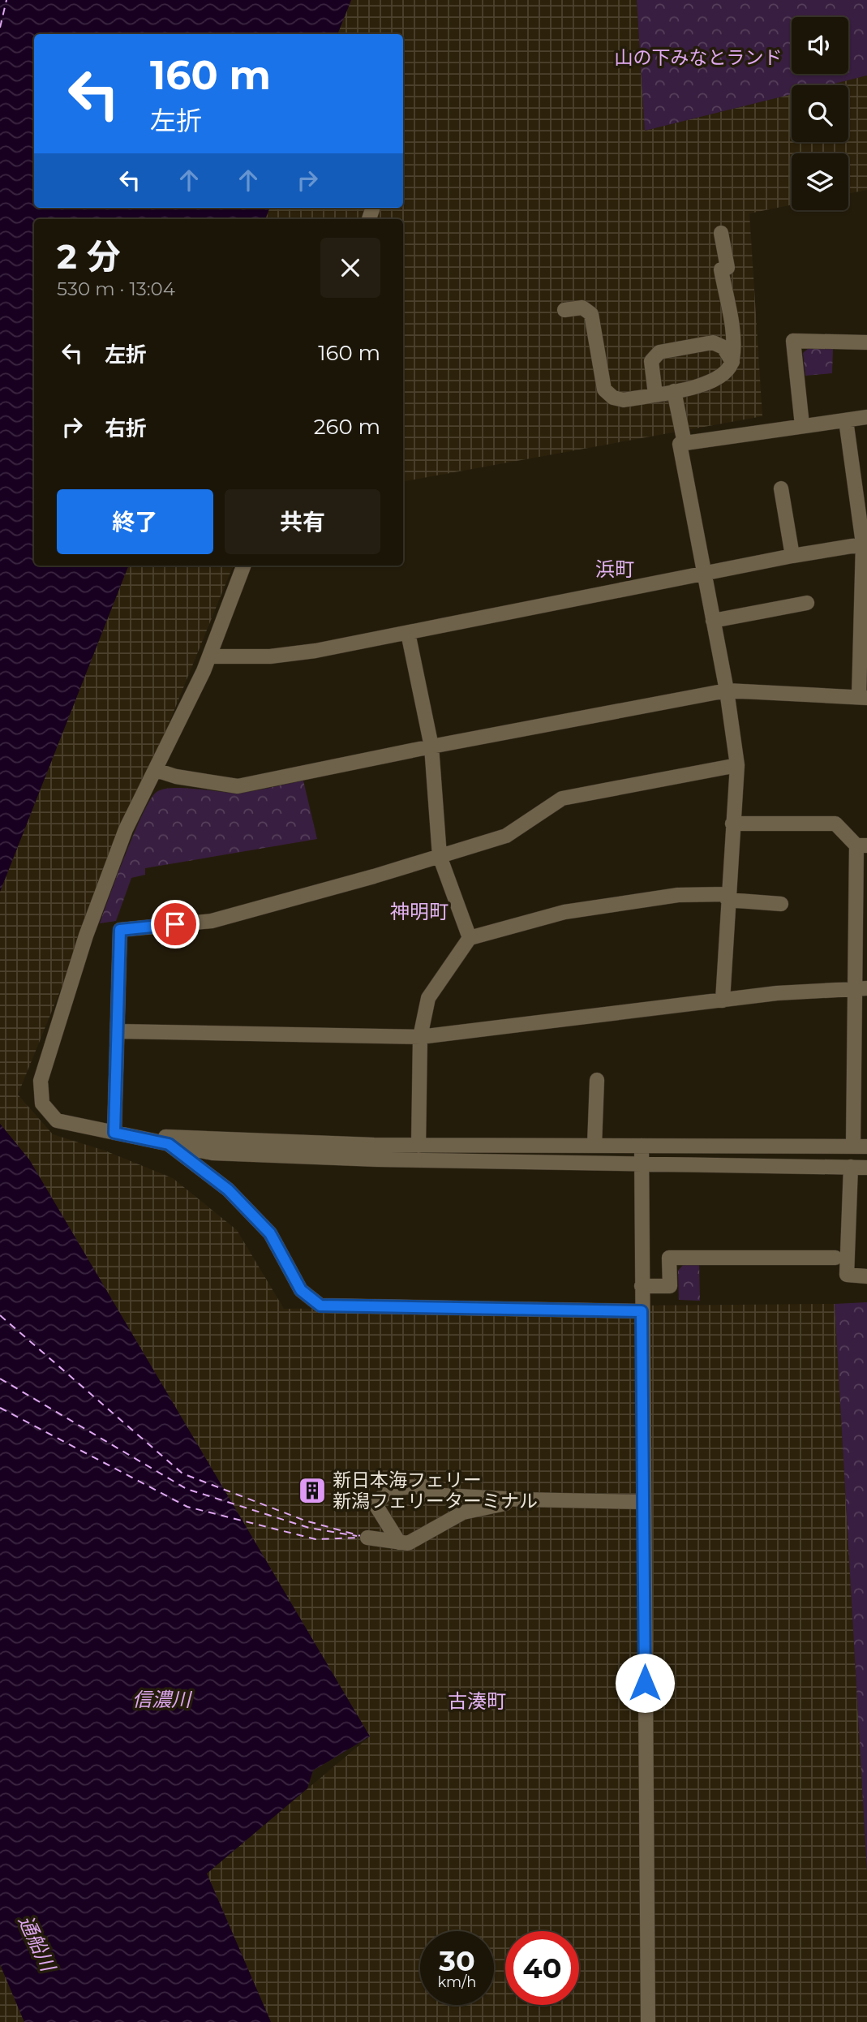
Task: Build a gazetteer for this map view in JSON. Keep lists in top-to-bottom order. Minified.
{"districts":["浜町","神明町","古湊町"],"water":["信濃川","通船川"],"parks":["山の下みなとランド"],"places":{"building":["新日本海フェリー 新潟フェリーターミナル"]},"page":{"turn":["160 m","左折"],"heading":["2 分","530 m · 13:04"],"list":[{"name":"左折","value":"160 m"},{"name":"右折","value":"260 m"}],"buttons":["終了","共有"],"speed":"30 km/h","limit":"40"}}
